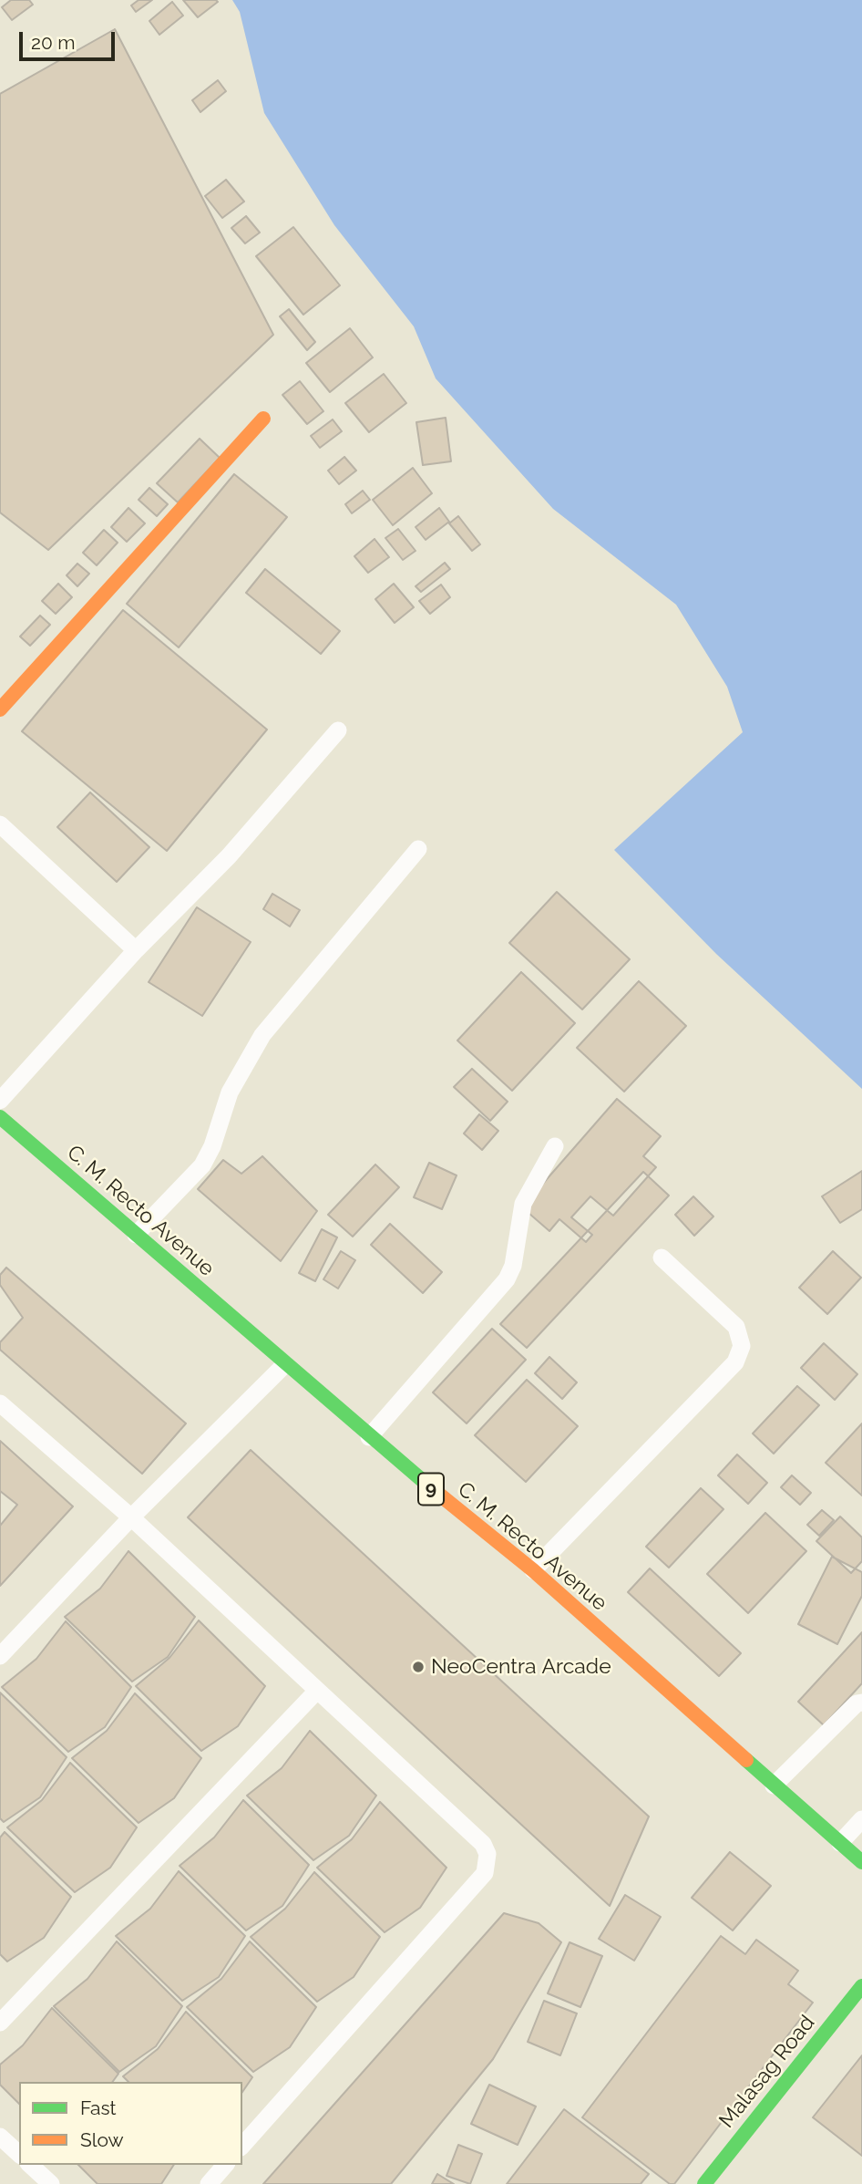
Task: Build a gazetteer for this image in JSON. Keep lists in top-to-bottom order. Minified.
{"streets":{"main road":["C. M. Recto Avenue","9","Malasag Road"]},"places":["NeoCentra Arcade"],"legend":["Fast","Slow"],"scale_bar":"20 m"}
